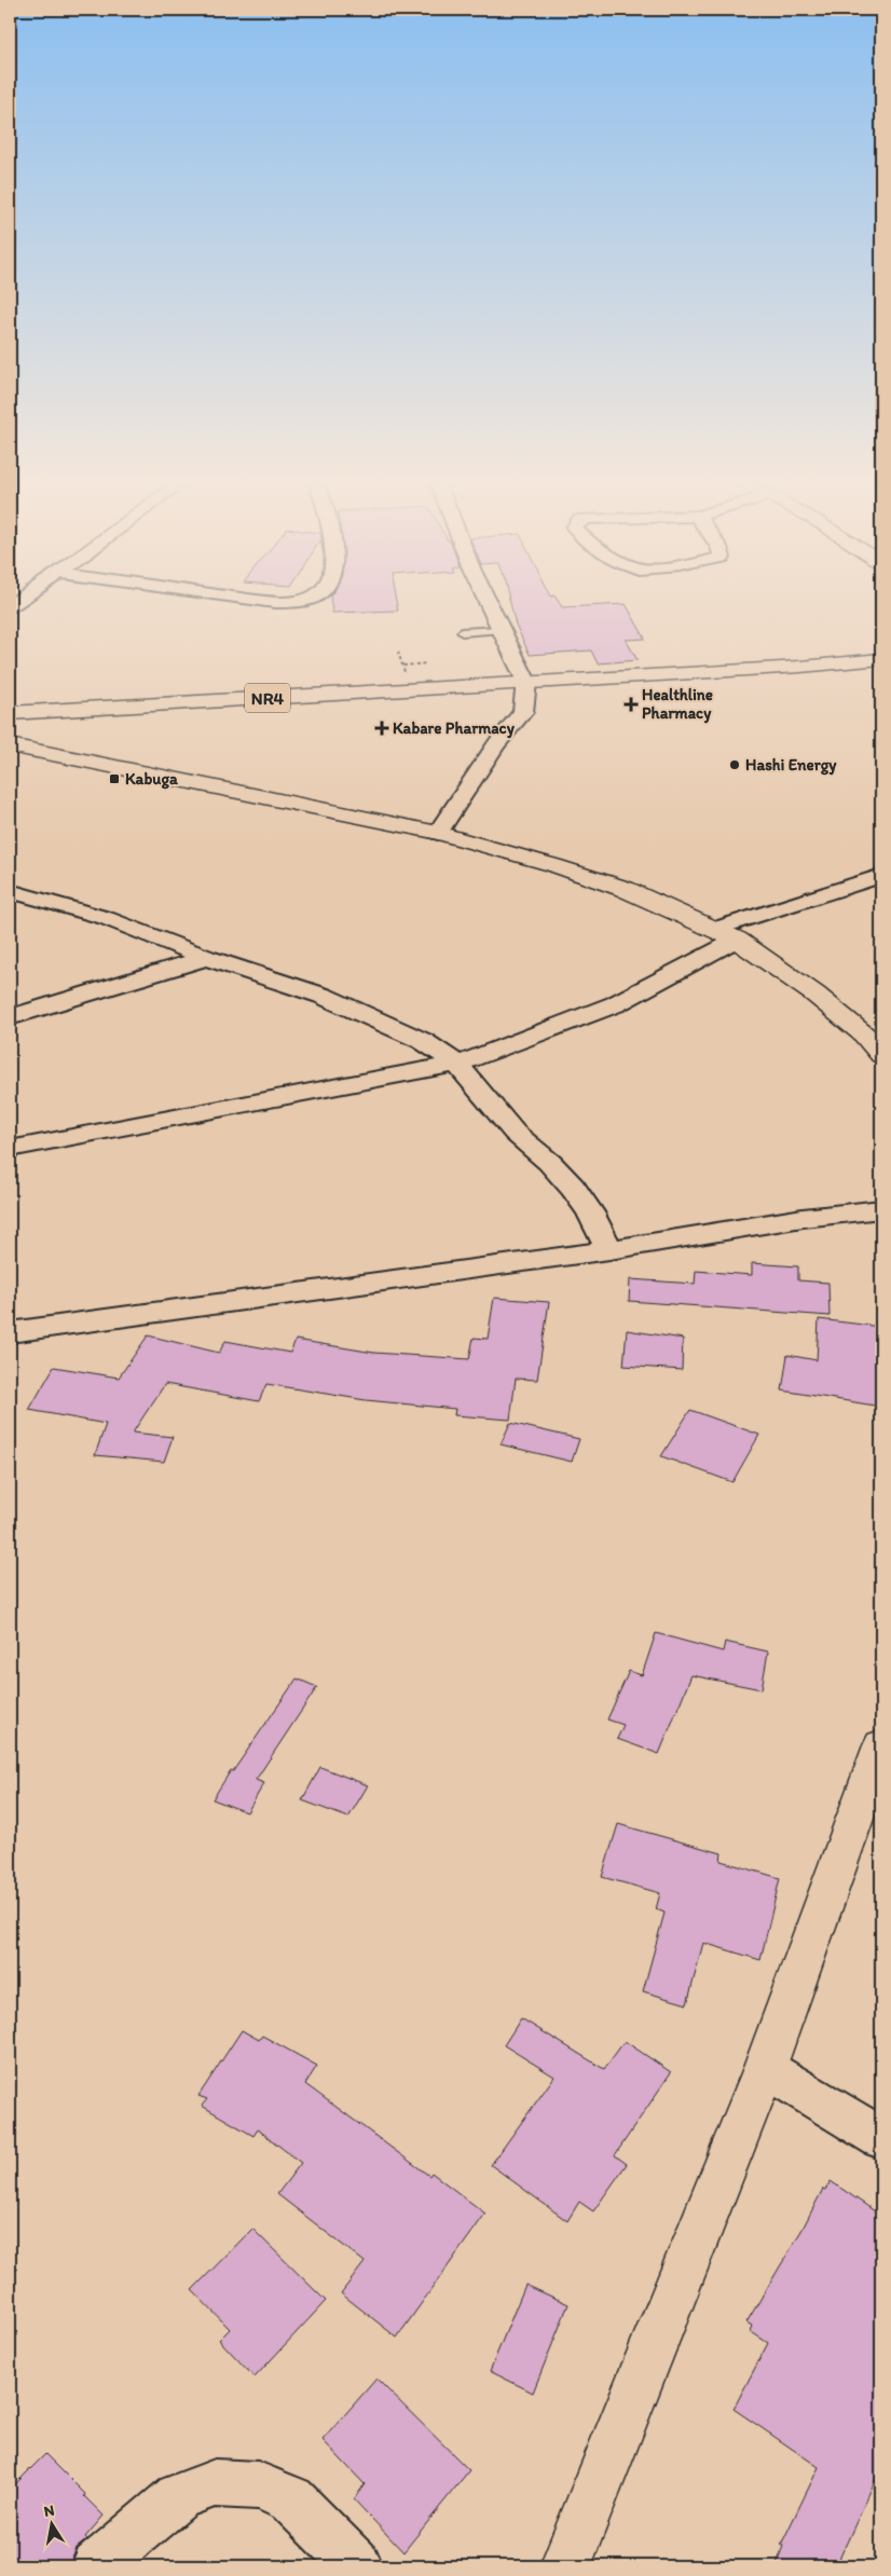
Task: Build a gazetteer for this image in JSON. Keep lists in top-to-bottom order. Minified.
{"streets":{"main road":["NR4"]},"places":{"health":["Healthline Pharmacy","Kabare Pharmacy"],"other":["Hashi Energy"],"transit":["Kabuga"]},"north":"top"}
